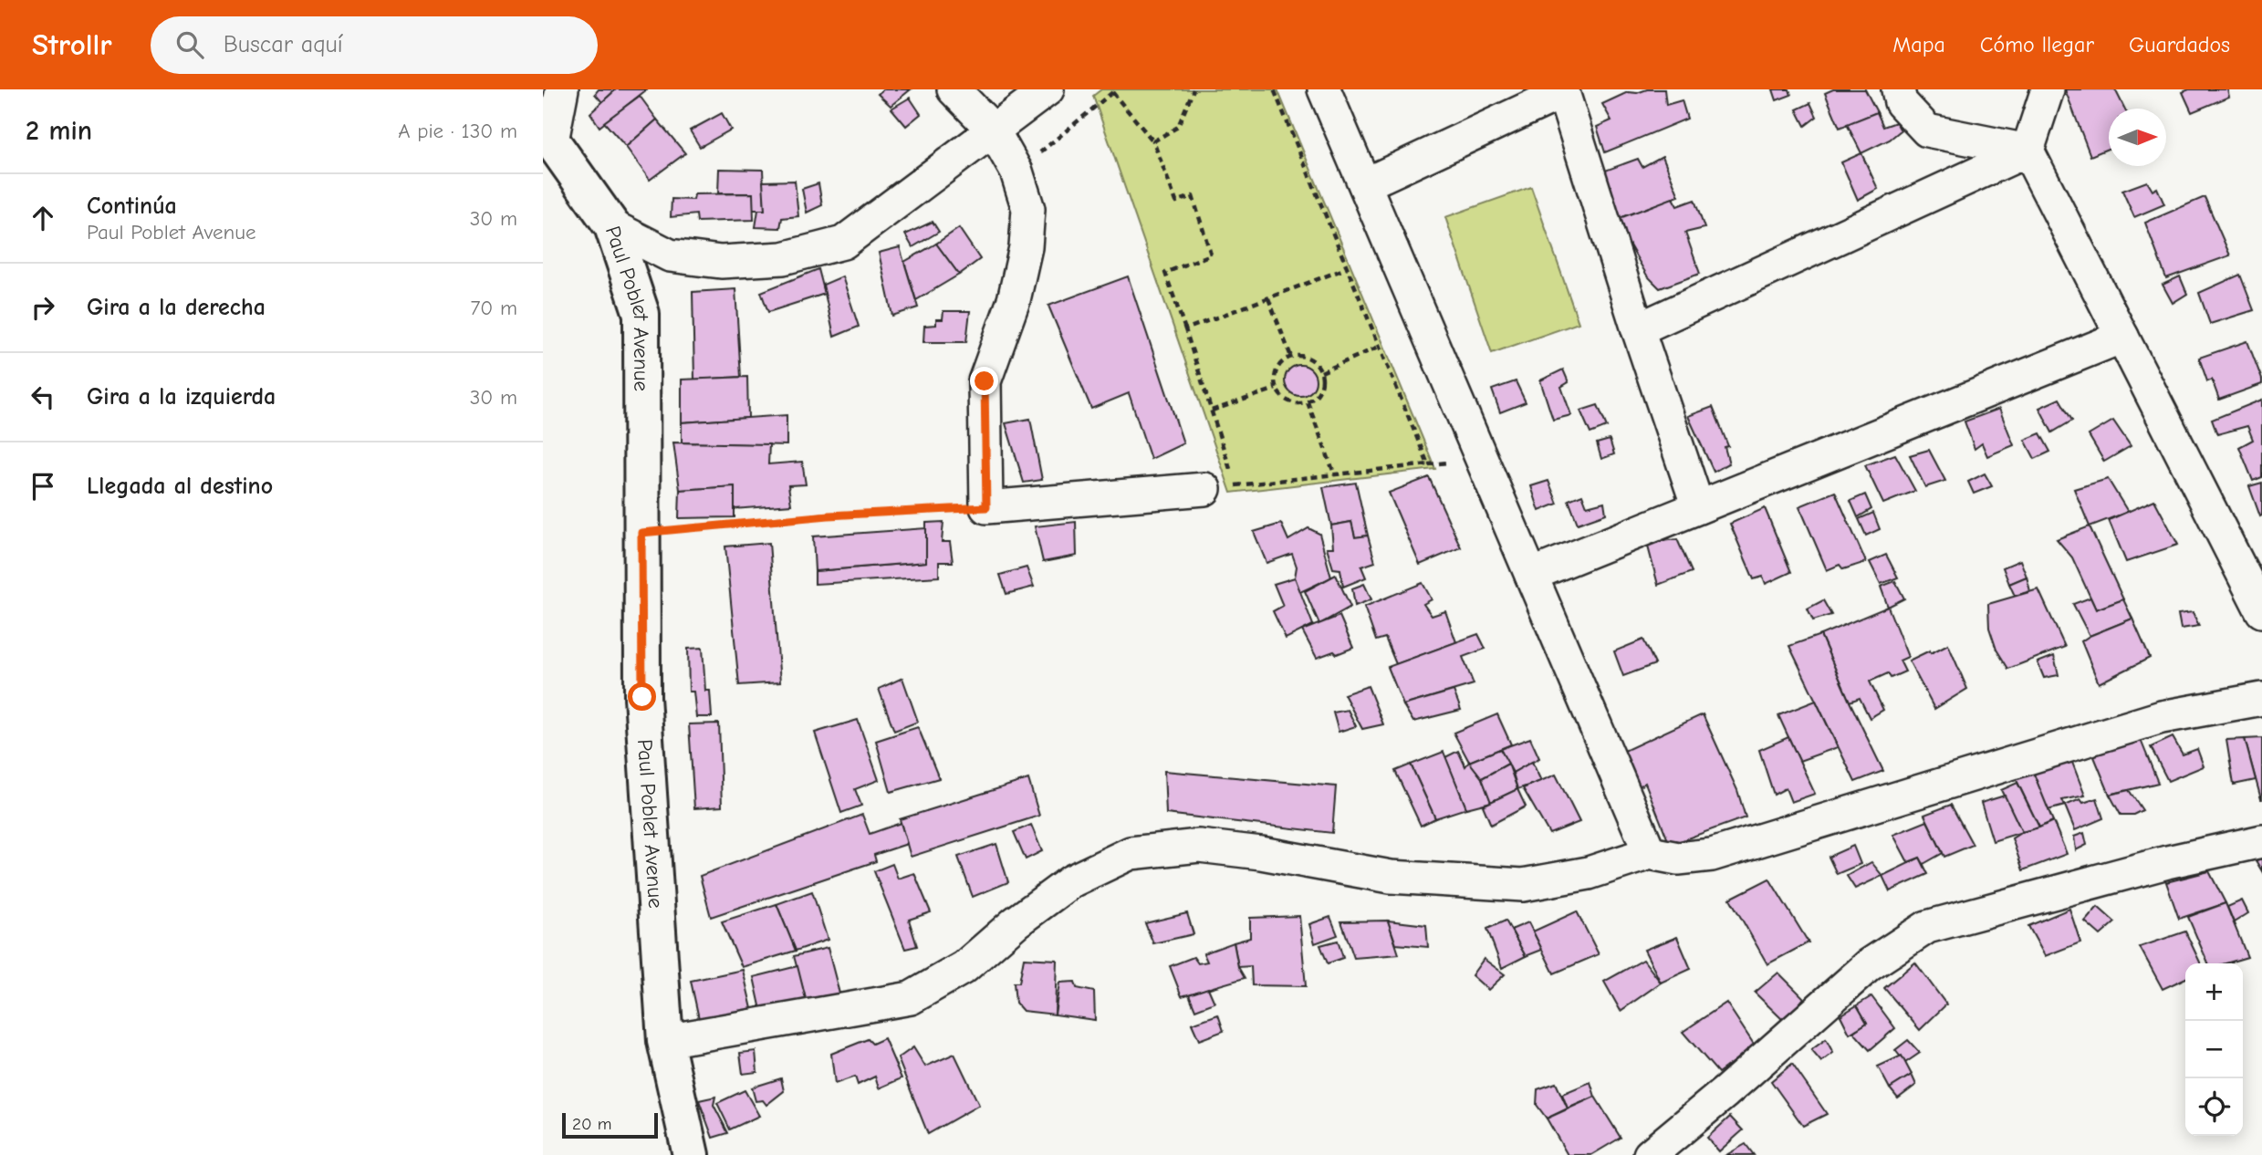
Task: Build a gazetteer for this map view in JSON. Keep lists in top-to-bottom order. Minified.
{"streets":{"main road":["Paul Poblet Avenue"]},"scale_bar":"20 m","north":"right","page":{"header":"Strollr","search":"Buscar aquí","nav":["Mapa","Cómo llegar","Guardados"],"heading":["2 min","A pie · 130 m"],"list":[["Continúa","Paul Poblet Avenue","30 m"],["Gira a la derecha","70 m"],["Gira a la izquierda","30 m"],"Llegada al destino"],"map_buttons":["+","−"],"scale":"20 m"}}
